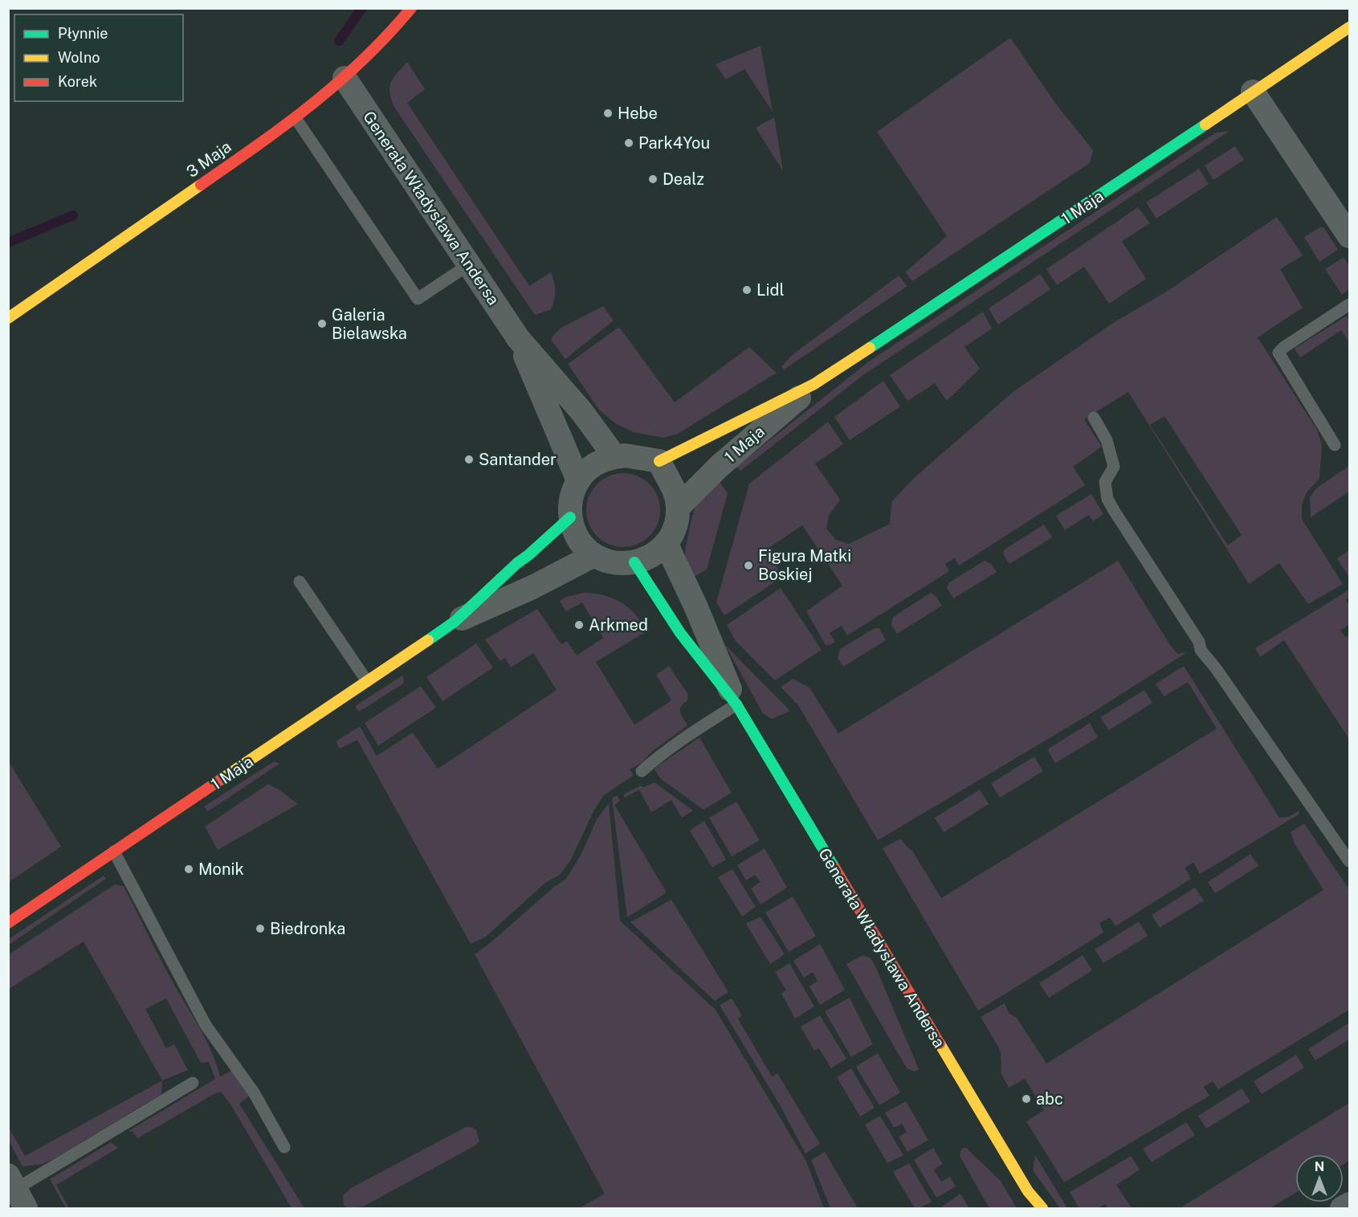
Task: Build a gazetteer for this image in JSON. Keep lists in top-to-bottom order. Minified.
{"streets":{"street":["3 Maja","1 Maja","Generała Władysława Andersa"]},"crossings":[["3 Maja","Generała Władysława Andersa"],["1 Maja","Generała Władysława Andersa"]],"places":["Hebe","Park4You","Dealz","Lidl","Galeria Bielawska","Santander","Figura Matki Boskiej","Arkmed","Monik","Biedronka","abc"],"legend":["Płynnie","Wolno","Korek"],"north":"top"}
